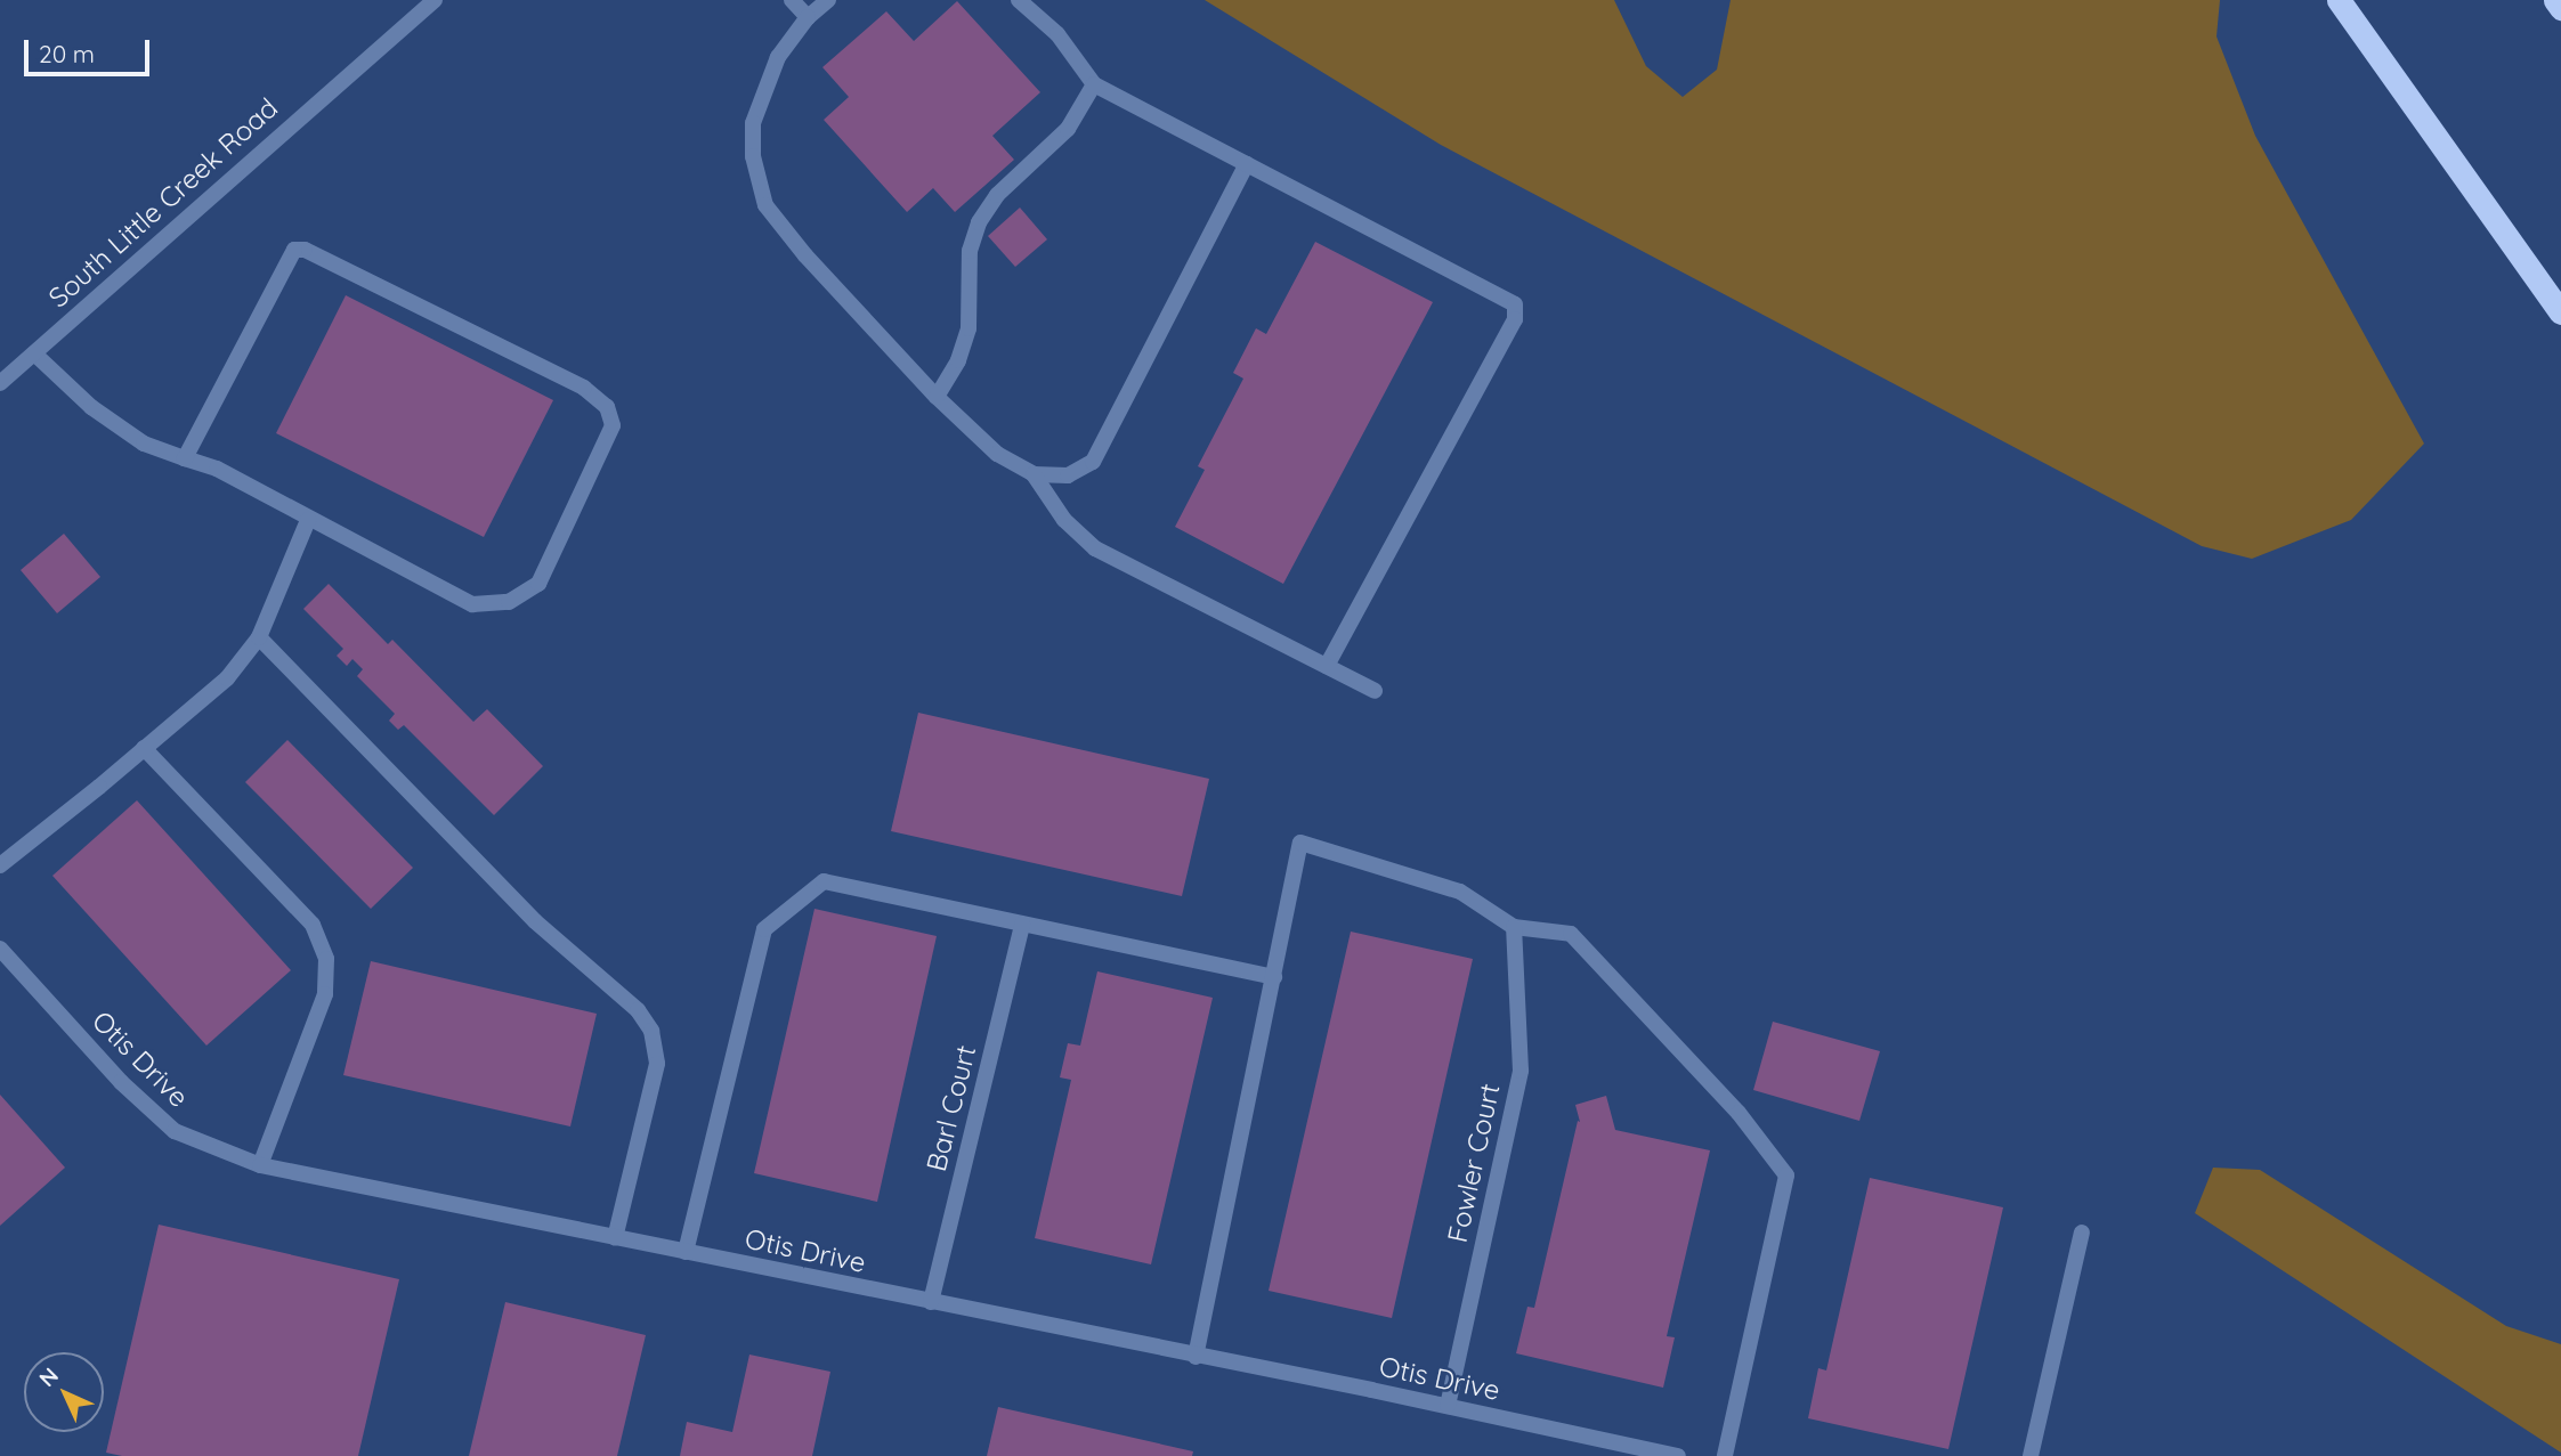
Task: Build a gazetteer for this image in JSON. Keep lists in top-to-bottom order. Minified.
{"streets":{"street":["South Little Creek Road","Otis Drive","Barl Court","Fowler Court"]},"crossings":[["Otis Drive","Barl Court"],["Otis Drive","Fowler Court"]],"scale_bar":"20 m","north":"top left"}
